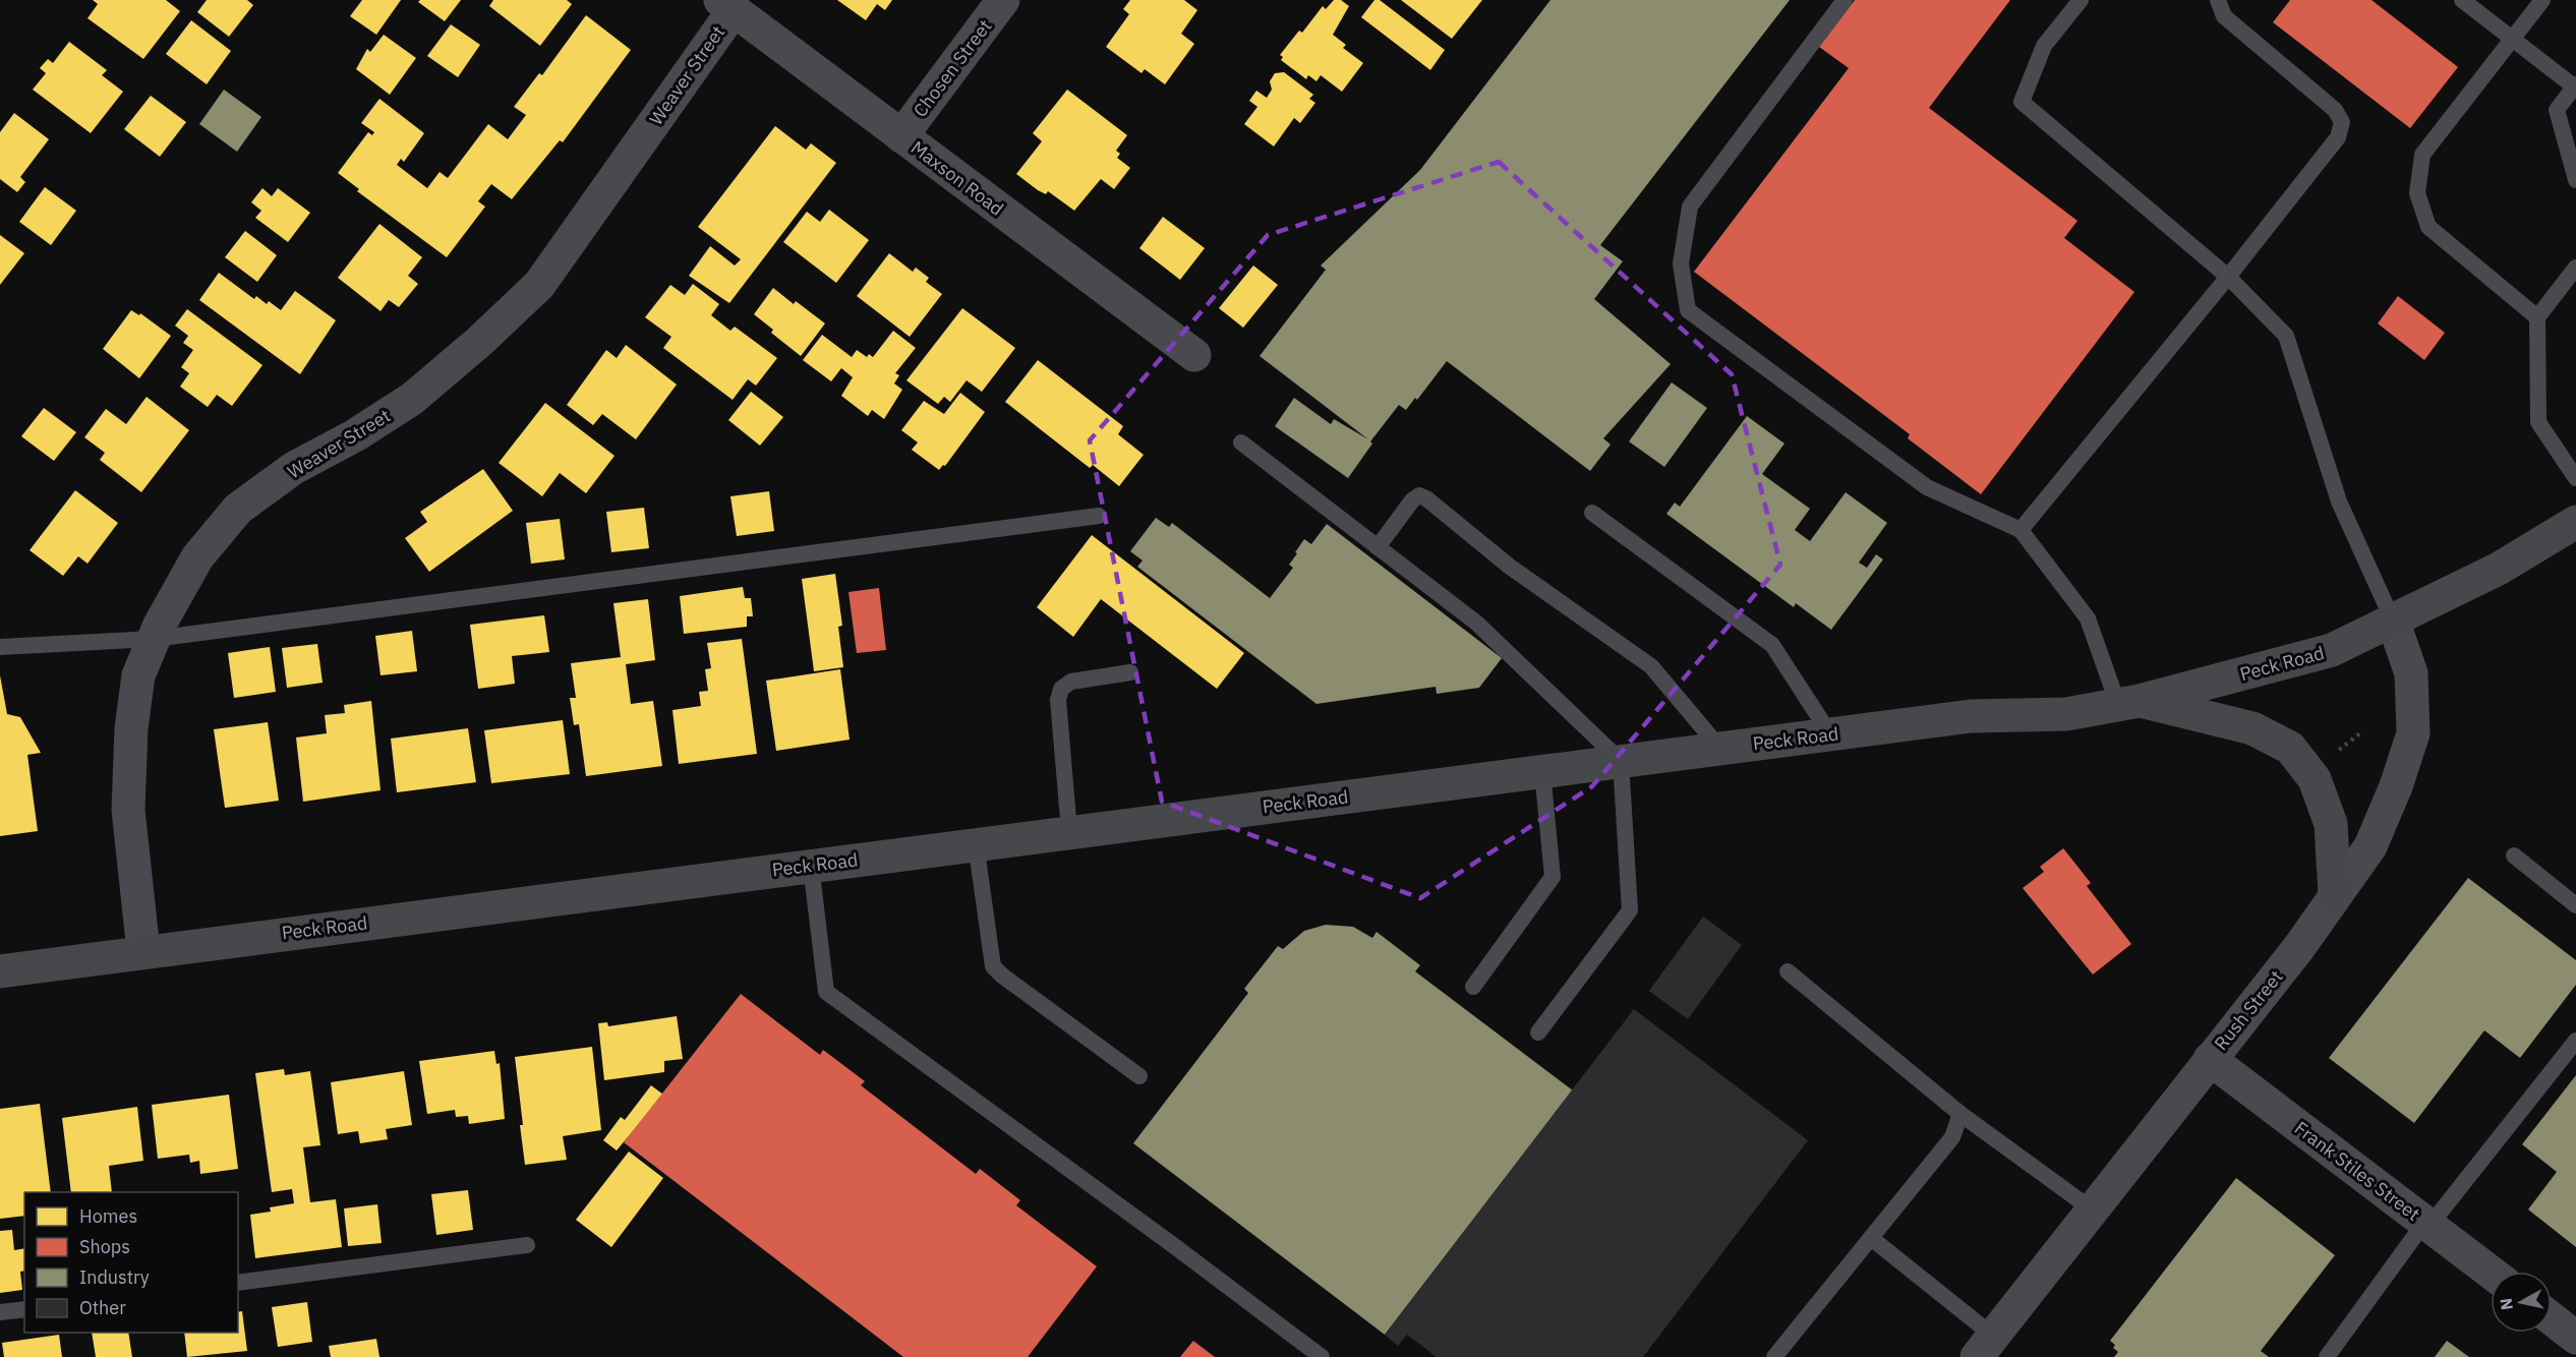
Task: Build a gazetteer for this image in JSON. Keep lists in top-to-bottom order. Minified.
{"streets":{"main road":["Peck Road"],"street":["Chosen Street","Weaver Street","Maxson Road","Rush Street","Frank Stiles Street"]},"crossings":[["Chosen Street","Maxson Road"],["Weaver Street","Maxson Road"],["Weaver Street","Peck Road"],["Peck Road","Rush Street"],["Rush Street","Frank Stiles Street"]],"legend":["Homes","Shops","Industry","Other"],"north":"left"}
